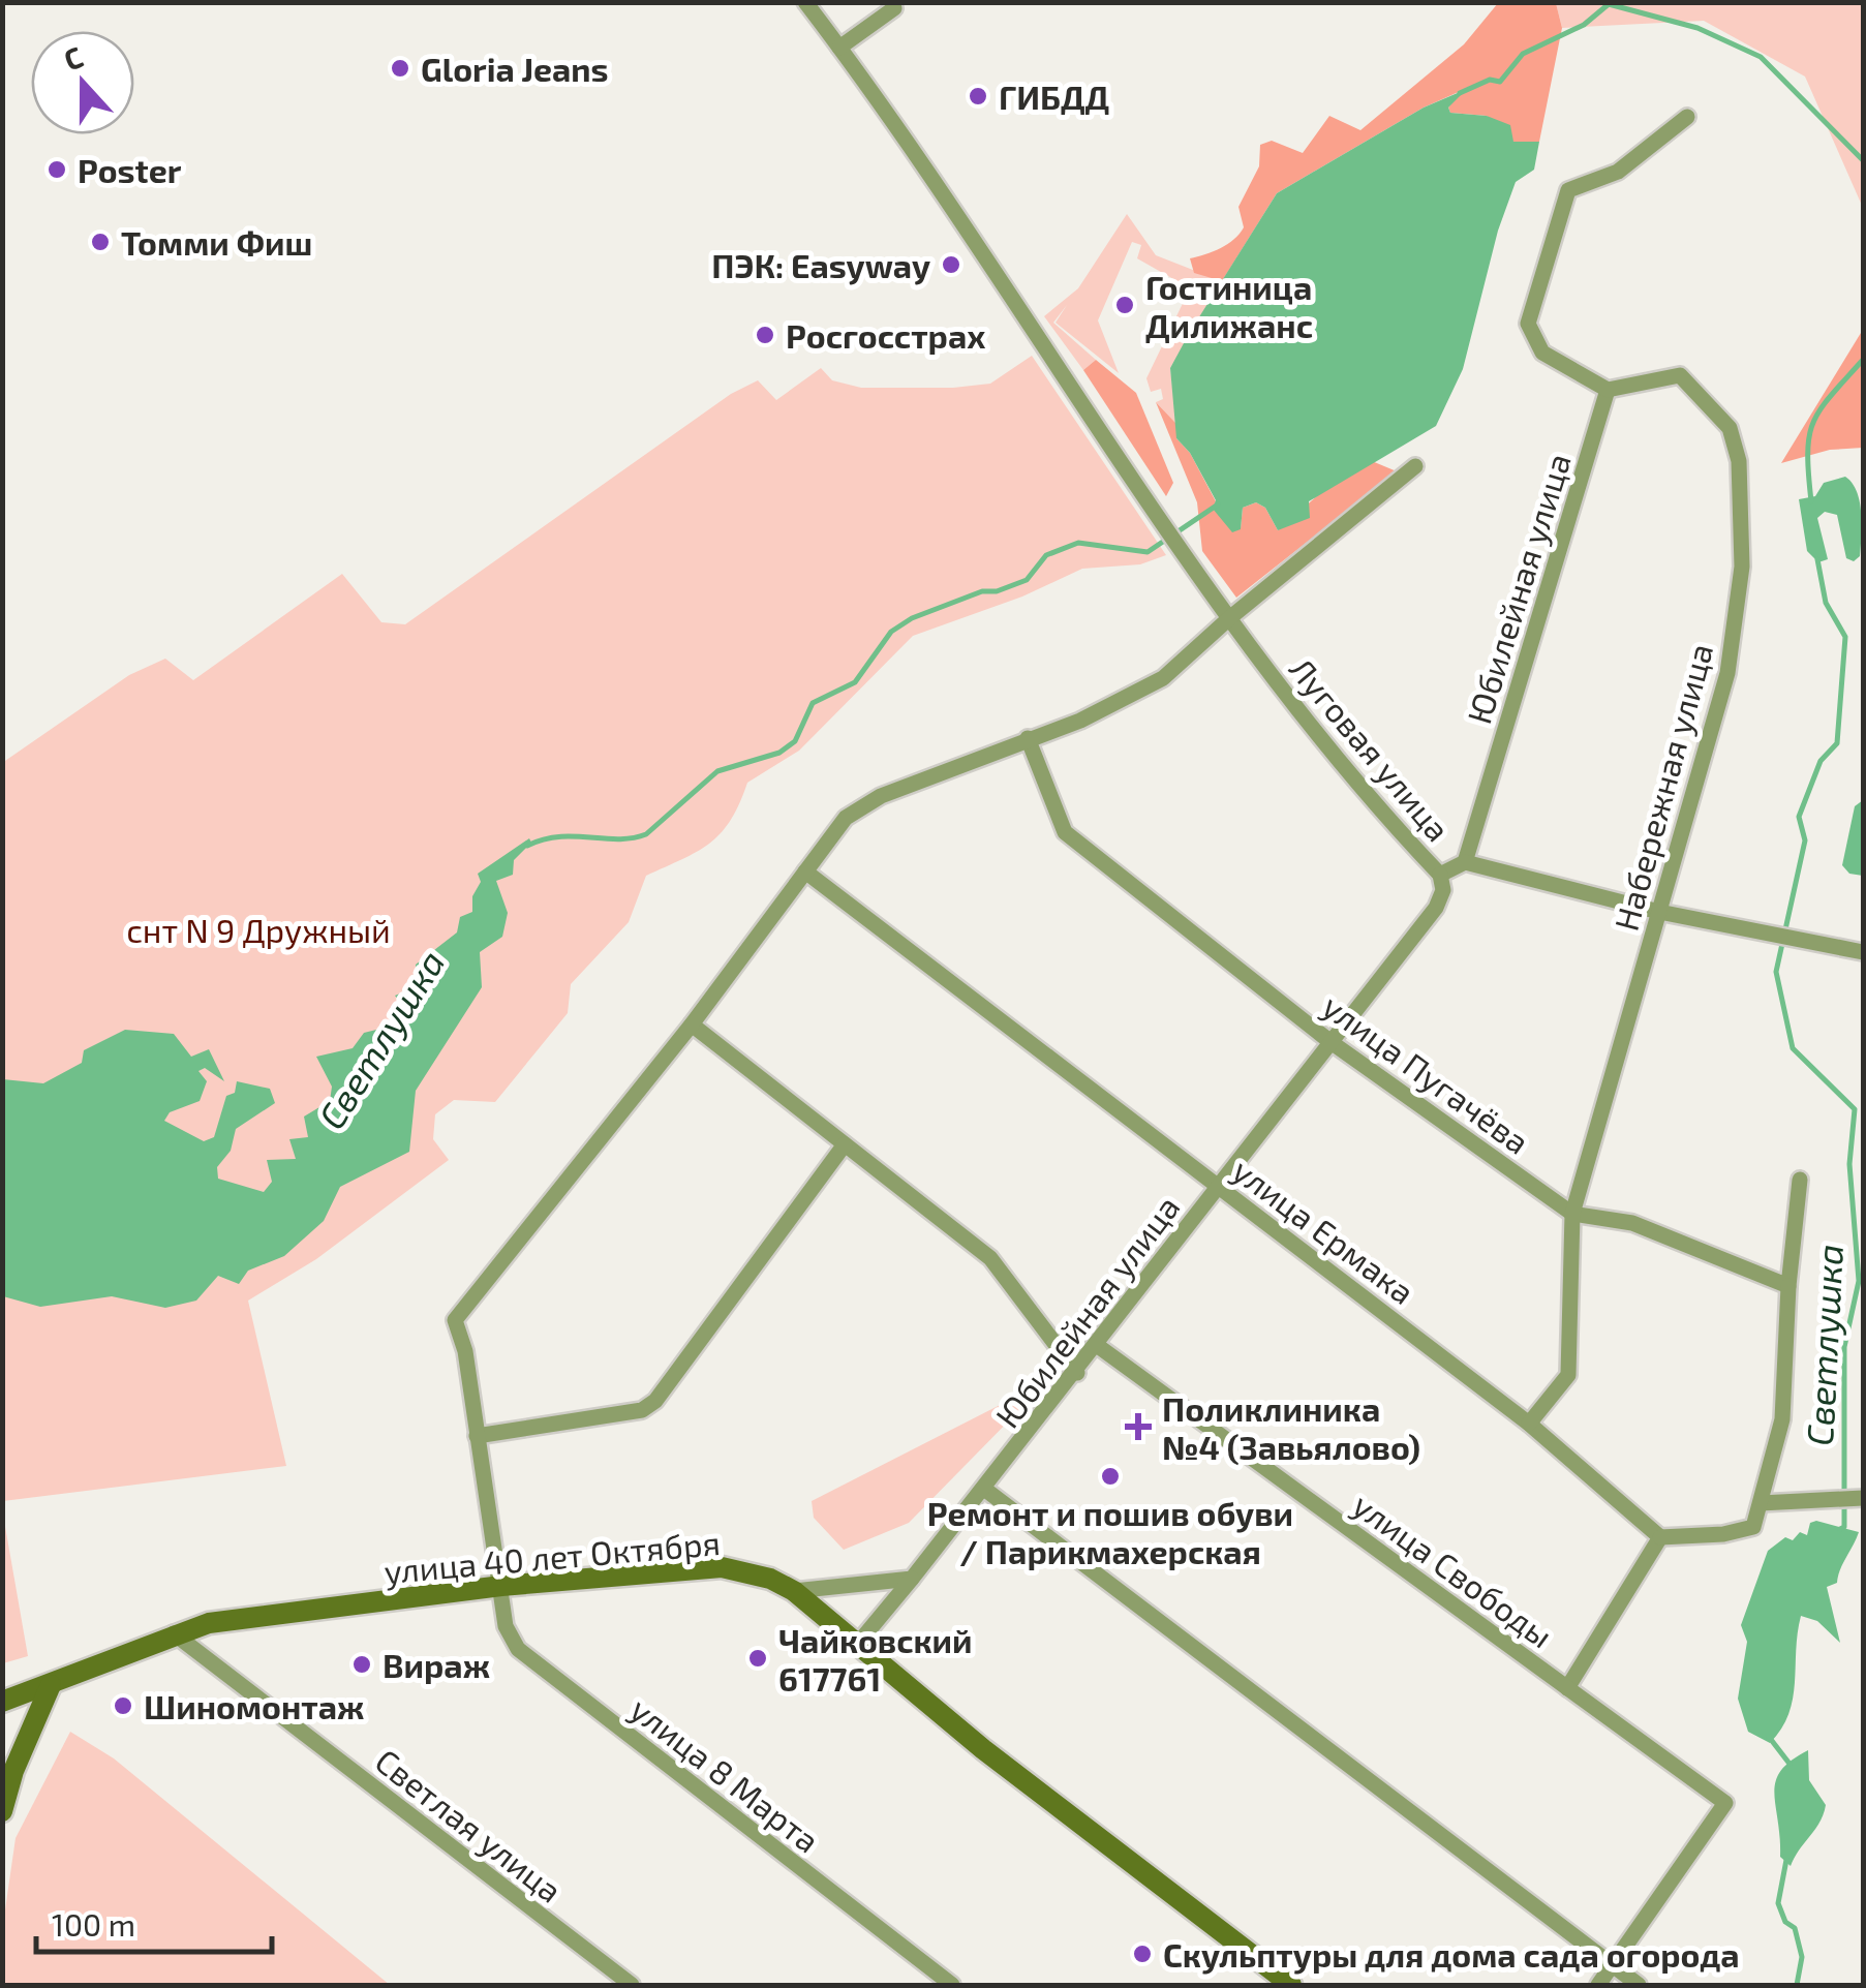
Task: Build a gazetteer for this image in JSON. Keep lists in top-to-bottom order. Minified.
{"streets":{"main road":["улица 40 лет Октября"],"street":["Юбилейная улица","Луговая улица","Набережная улица","улица Пугачёва","улица Ермака","улица Свободы","улица 8 Марта","Светлая улица"]},"crossings":[["Юбилейная улица","Луговая улица"],["Юбилейная улица","Набережная улица"],["Юбилейная улица","улица Пугачёва"],["Юбилейная улица","улица Ермака"],["Юбилейная улица","улица 40 лет Октября"],["Юбилейная улица","улица Свободы"],["Луговая улица","Набережная улица"],["Луговая улица","улица 8 Марта"],["Набережная улица","улица Пугачёва"],["Набережная улица","улица Ермака"],["улица Пугачёва","улица 8 Марта"],["улица Ермака","улица 8 Марта"],["улица 40 лет Октября","улица 8 Марта"],["улица 40 лет Октября","Светлая улица"]],"water":["Светлушка"],"parks":["снт N 9 Дружный"],"places":{"other":["Gloria Jeans","ГИБДД","Poster","Томми Фиш","ПЭК: Easyway","Гостиница Дилижанс","Росгосстрах","Ремонт и пошив обуви / Парикмахерская","Чайковский 617761","Вираж","Шиномонтаж","Скульптуры для дома сада огорода"],"health":["Поликлиника №4 (Завьялово)"]},"scale_bar":"100 m","north":"top"}
